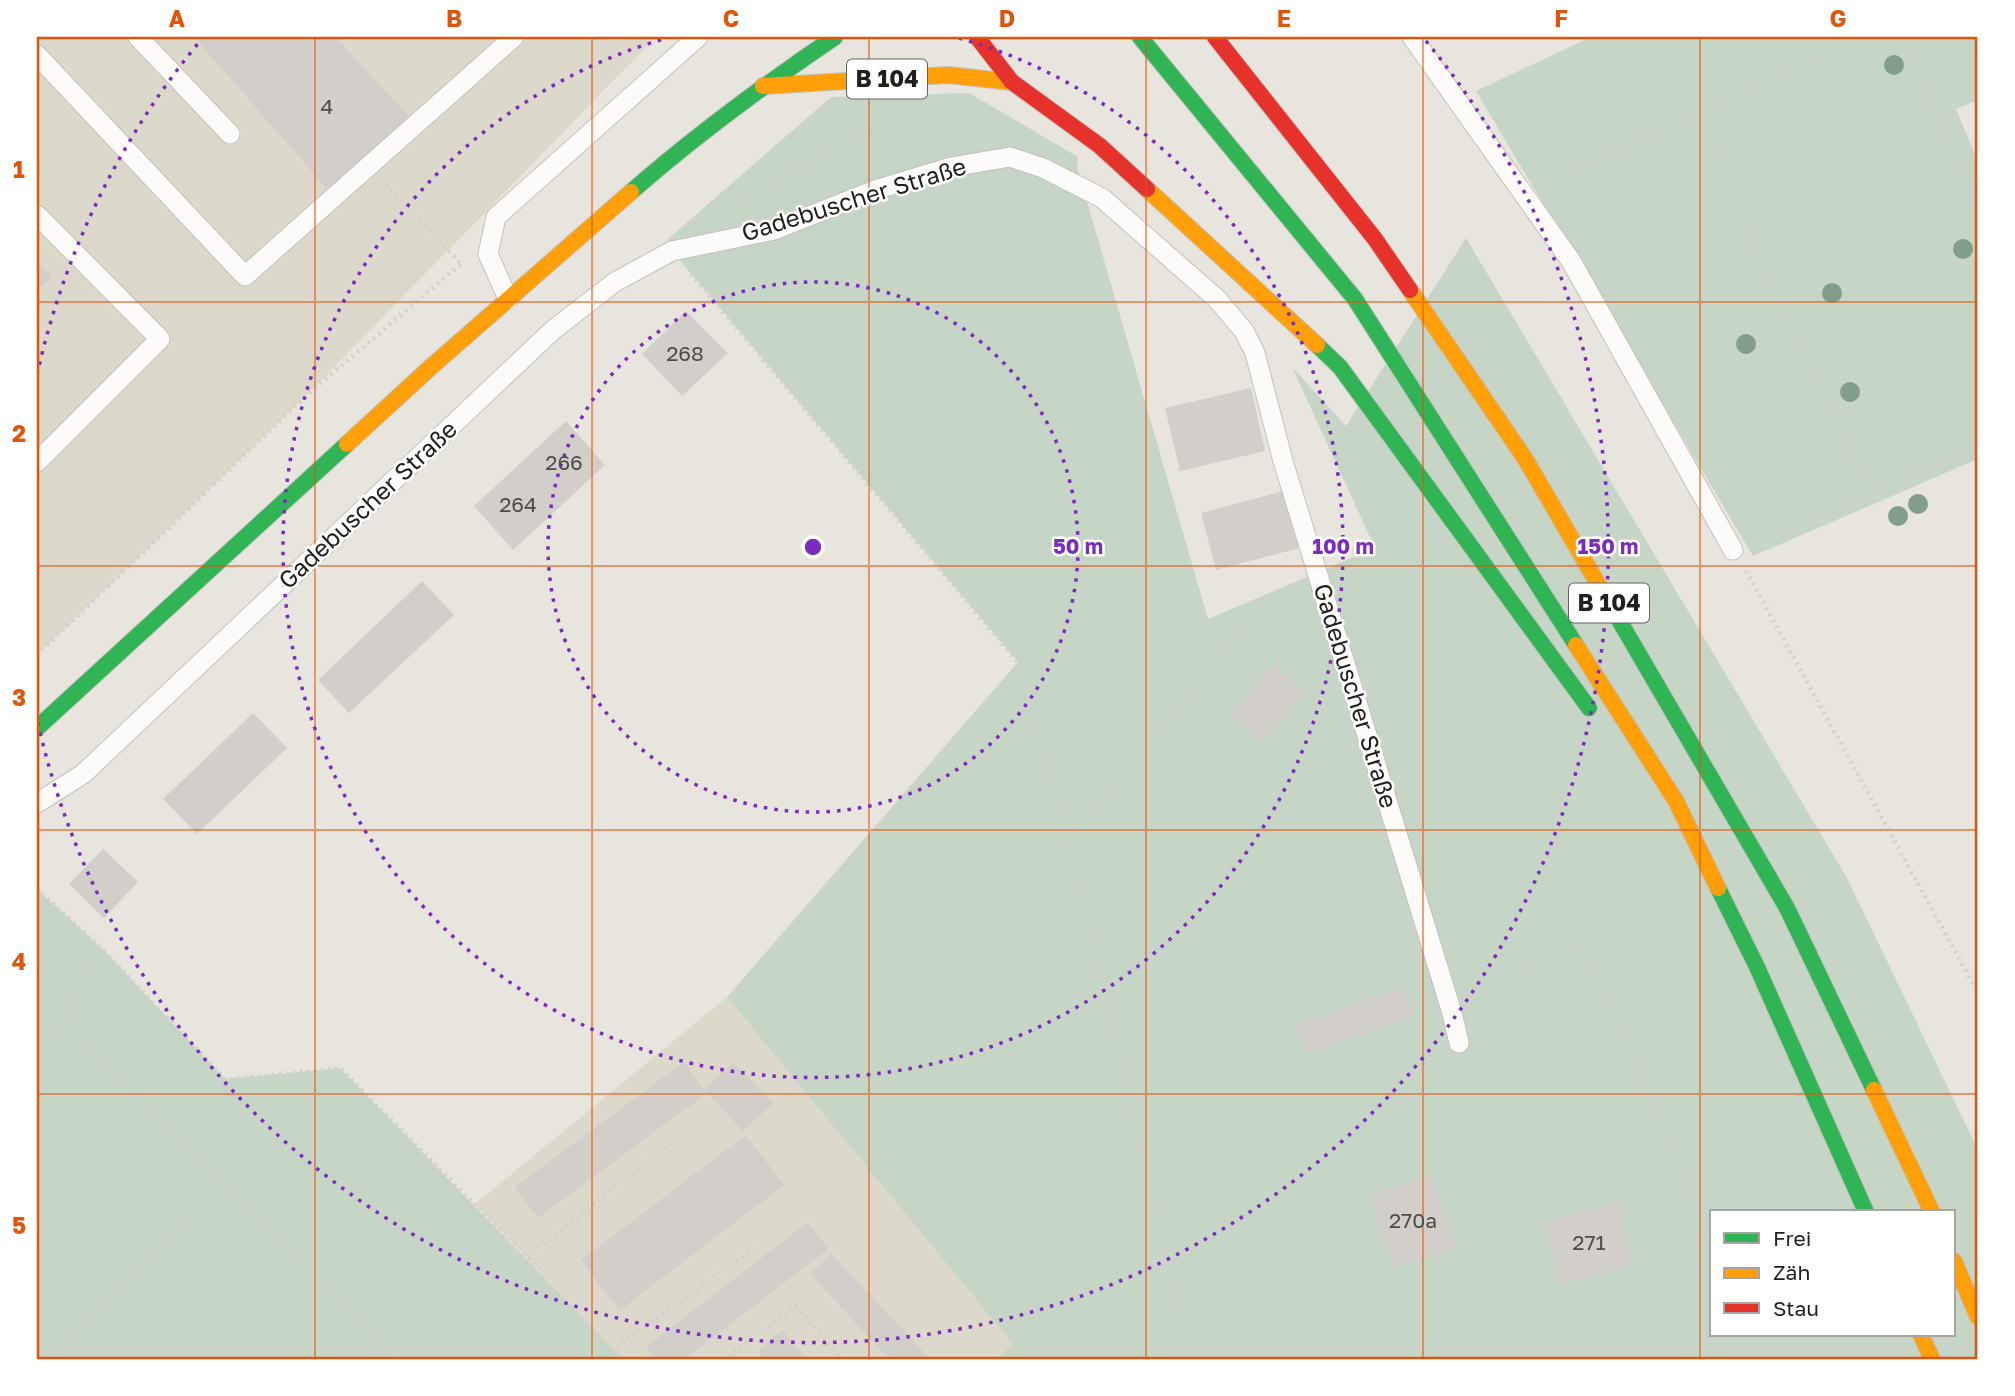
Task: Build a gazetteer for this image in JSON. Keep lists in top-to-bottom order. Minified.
{"streets":{"main road":["B 104"],"lane":["Gadebuscher Straße"]},"house_numbers":["4","268","266","264","270a","271"],"legend":["Frei","Zäh","Stau"],"grid":{"columns":["A","B","C","D","E","F","G"],"rows":["1","2","3","4","5"]},"rings":["50 m","100 m","150 m"]}
